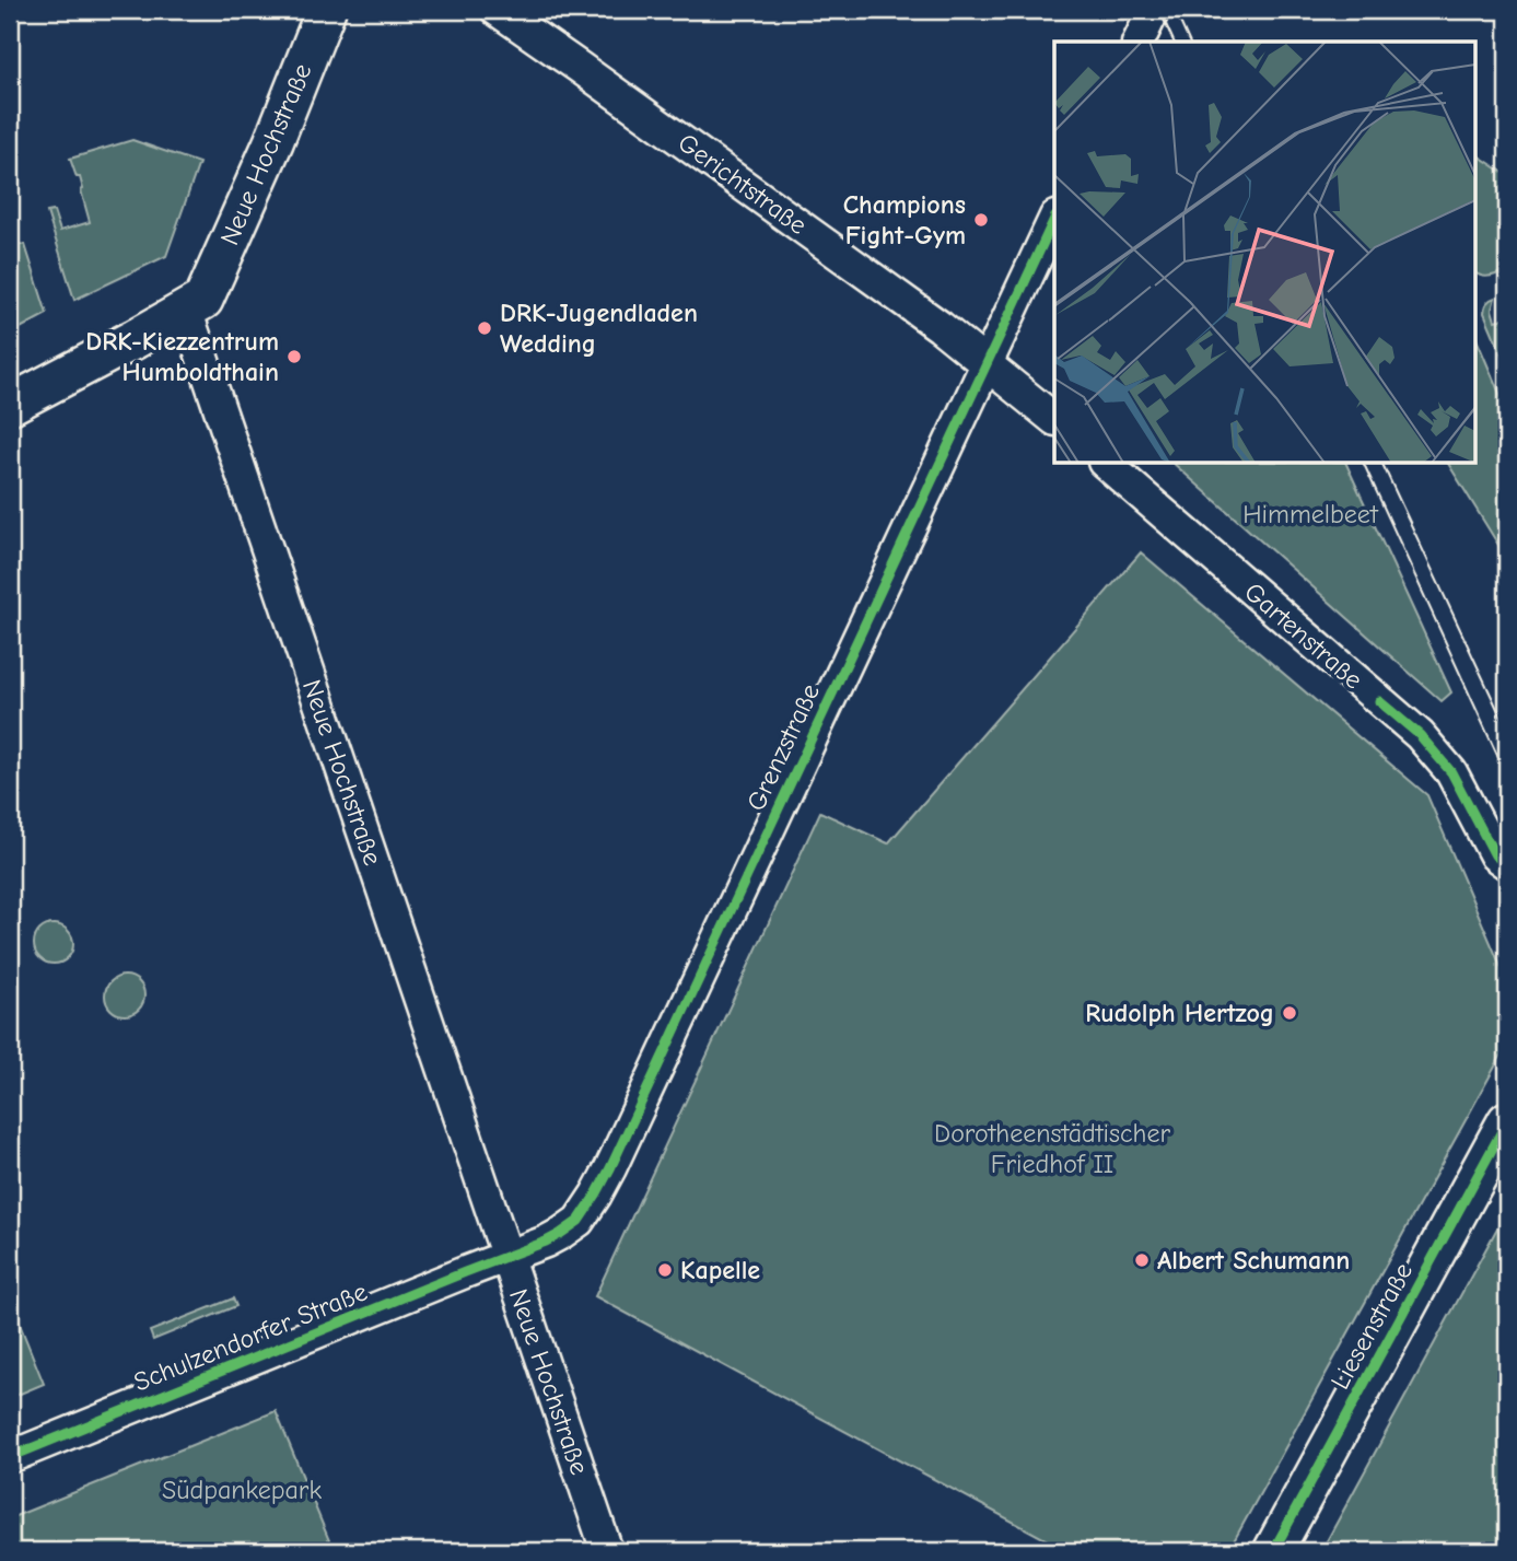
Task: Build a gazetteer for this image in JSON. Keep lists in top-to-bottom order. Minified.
{"streets":{"street":["Neue Hochstraße","Gerichtstraße","Gartenstraße","Grenzstraße","Liesenstraße","Schulzendorfer Straße"]},"crossings":[["Neue Hochstraße","Grenzstraße"],["Neue Hochstraße","Schulzendorfer Straße"],["Gerichtstraße","Grenzstraße"],["Grenzstraße","Schulzendorfer Straße"]],"parks":["Himmelbeet","Dorotheenstädtischer Friedhof II","Südpankepark"],"places":["Champions Fight-Gym","DRK-Jugendladen Wedding","DRK-Kiezzentrum Humboldthain","Rudolph Hertzog","Albert Schumann","Kapelle"]}
